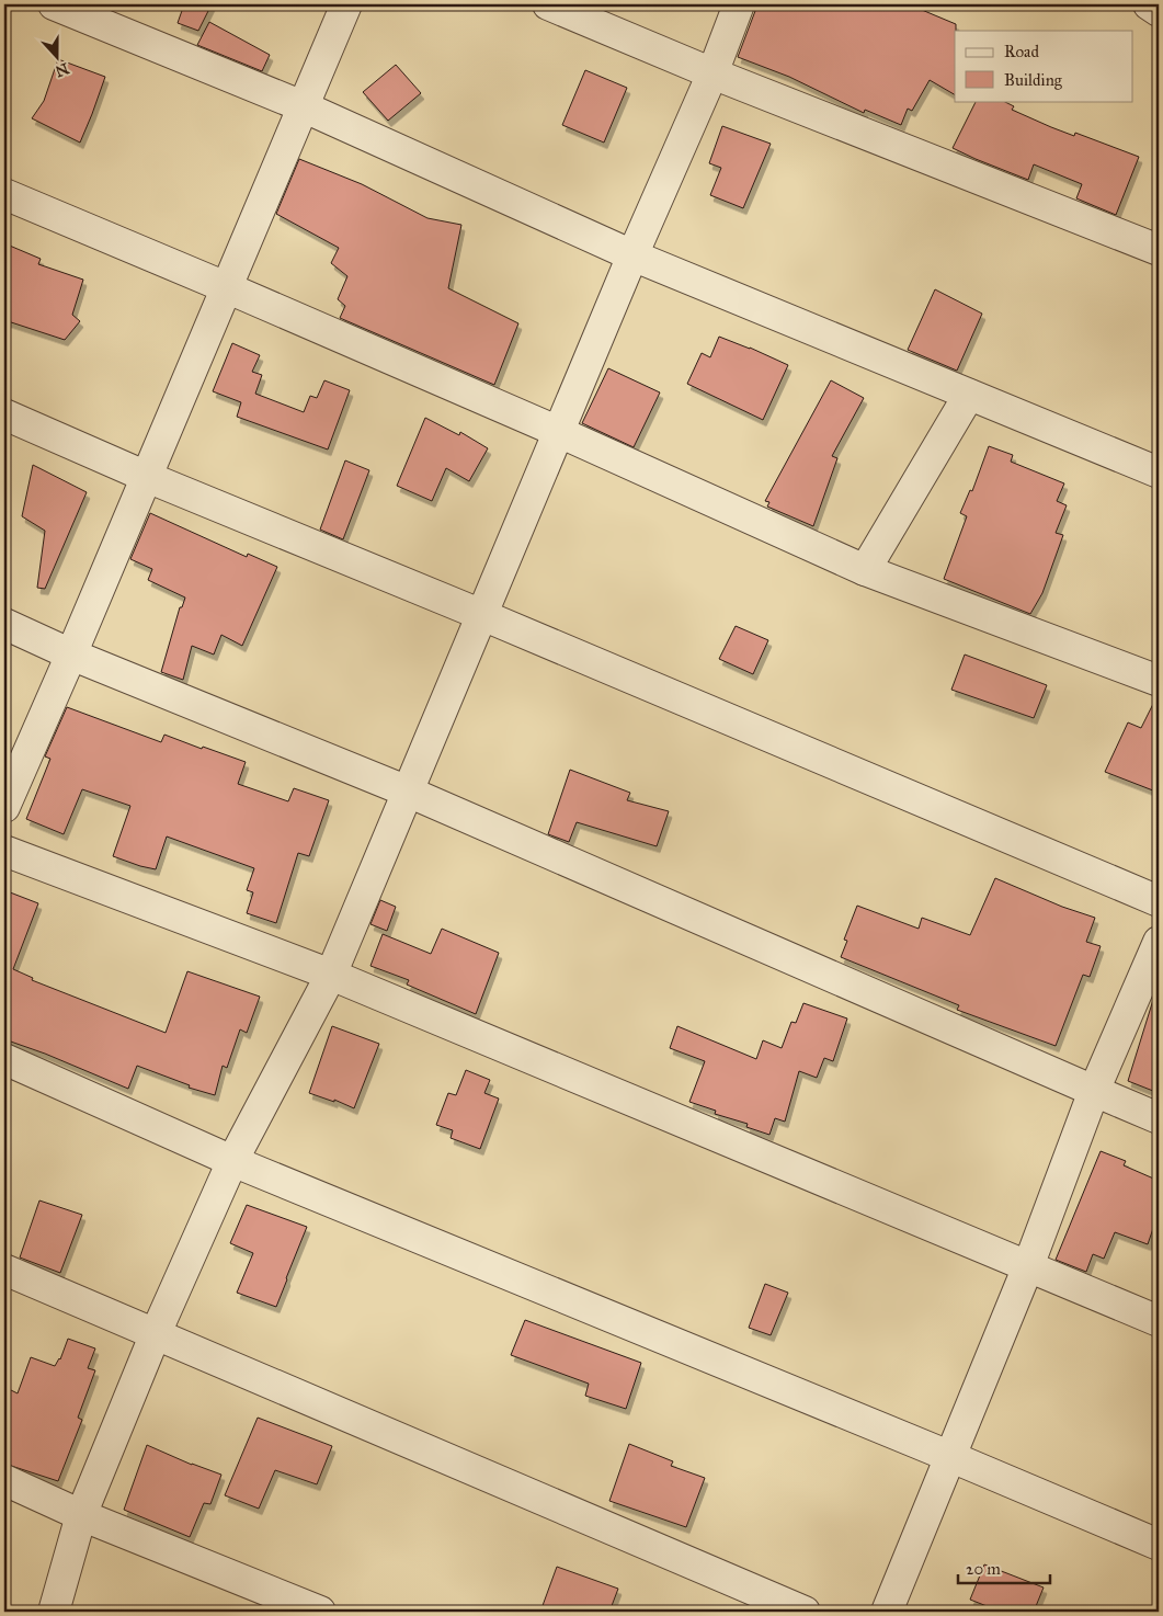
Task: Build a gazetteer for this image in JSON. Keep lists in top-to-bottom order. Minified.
{"legend":["Road","Building"],"scale_bar":"20 m","north":"bottom"}
